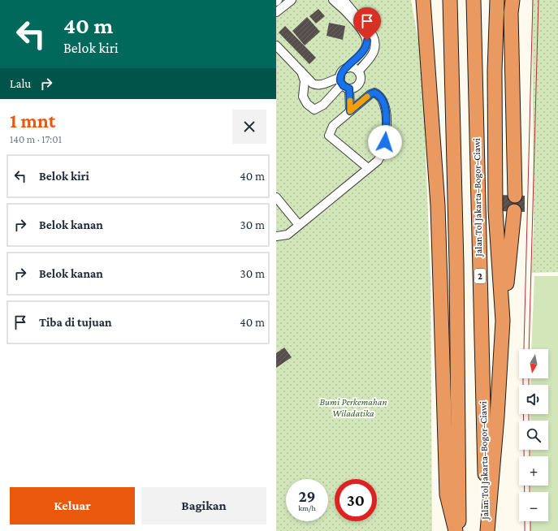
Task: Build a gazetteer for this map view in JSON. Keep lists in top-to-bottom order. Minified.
{"streets":{"highway":["Jalan Tol Jakarta–Bogor–Ciawi","2"]},"parks":["Bumi Perkemahan Wiladatika"],"north":"bottom","page":{"turn":["40 m","Belok kiri"],"then":"Lalu","heading":["1 mnt","140 m · 17:01"],"list":[{"name":"Belok kiri","value":"40 m"},{"name":"Belok kanan","value":"30 m"},{"name":"Belok kanan","value":"30 m"},{"name":"Tiba di tujuan","value":"40 m"}],"map_buttons":["+","−"],"speed":"29 km/h","limit":"30","buttons":["Keluar","Bagikan"]}}
